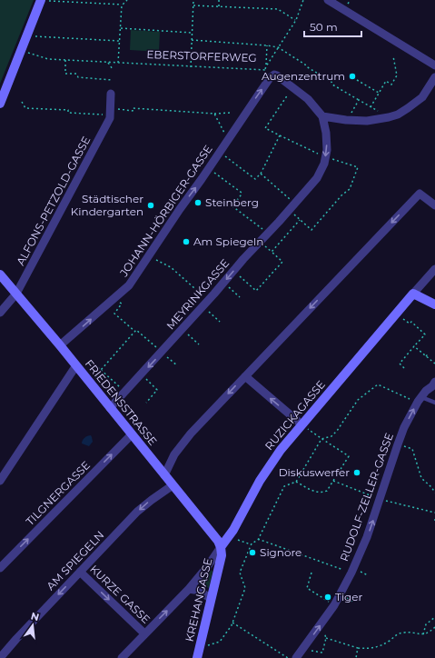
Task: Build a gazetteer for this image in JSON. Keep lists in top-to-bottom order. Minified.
{"streets":{"street":["ALFONS-PETZOLD-GASSE","JOHANN-HÖRBIGER-GASSE","MEYRINKGASSE","FRIEDENSSTRASSE","RUZICKAGASSE","TILGNERGASSE","RUDOLF-ZELLER-GASSE","AM SPIEGELN","KURZE GASSE","KREHANGASSE"],"path":["EBERSTORFERWEG"]},"crossings":[["EBERSTORFERWEG","JOHANN-HÖRBIGER-GASSE"],["ALFONS-PETZOLD-GASSE","FRIEDENSSTRASSE"],["JOHANN-HÖRBIGER-GASSE","FRIEDENSSTRASSE"],["MEYRINKGASSE","FRIEDENSSTRASSE"],["FRIEDENSSTRASSE","RUZICKAGASSE"],["FRIEDENSSTRASSE","TILGNERGASSE"],["FRIEDENSSTRASSE","AM SPIEGELN"],["FRIEDENSSTRASSE","KREHANGASSE"],["RUZICKAGASSE","KURZE GASSE"],["RUZICKAGASSE","KREHANGASSE"],["AM SPIEGELN","KURZE GASSE"]],"one_way":["JOHANN-HÖRBIGER-GASSE","MEYRINKGASSE","RUDOLF-ZELLER-GASSE","AM SPIEGELN","KURZE GASSE"],"places":["Augenzentrum","Steinberg","Städtischer Kindergarten","Am Spiegeln","Diskuswerfer","Signore","Tiger"],"scale_bar":"50 m","north":"top"}
